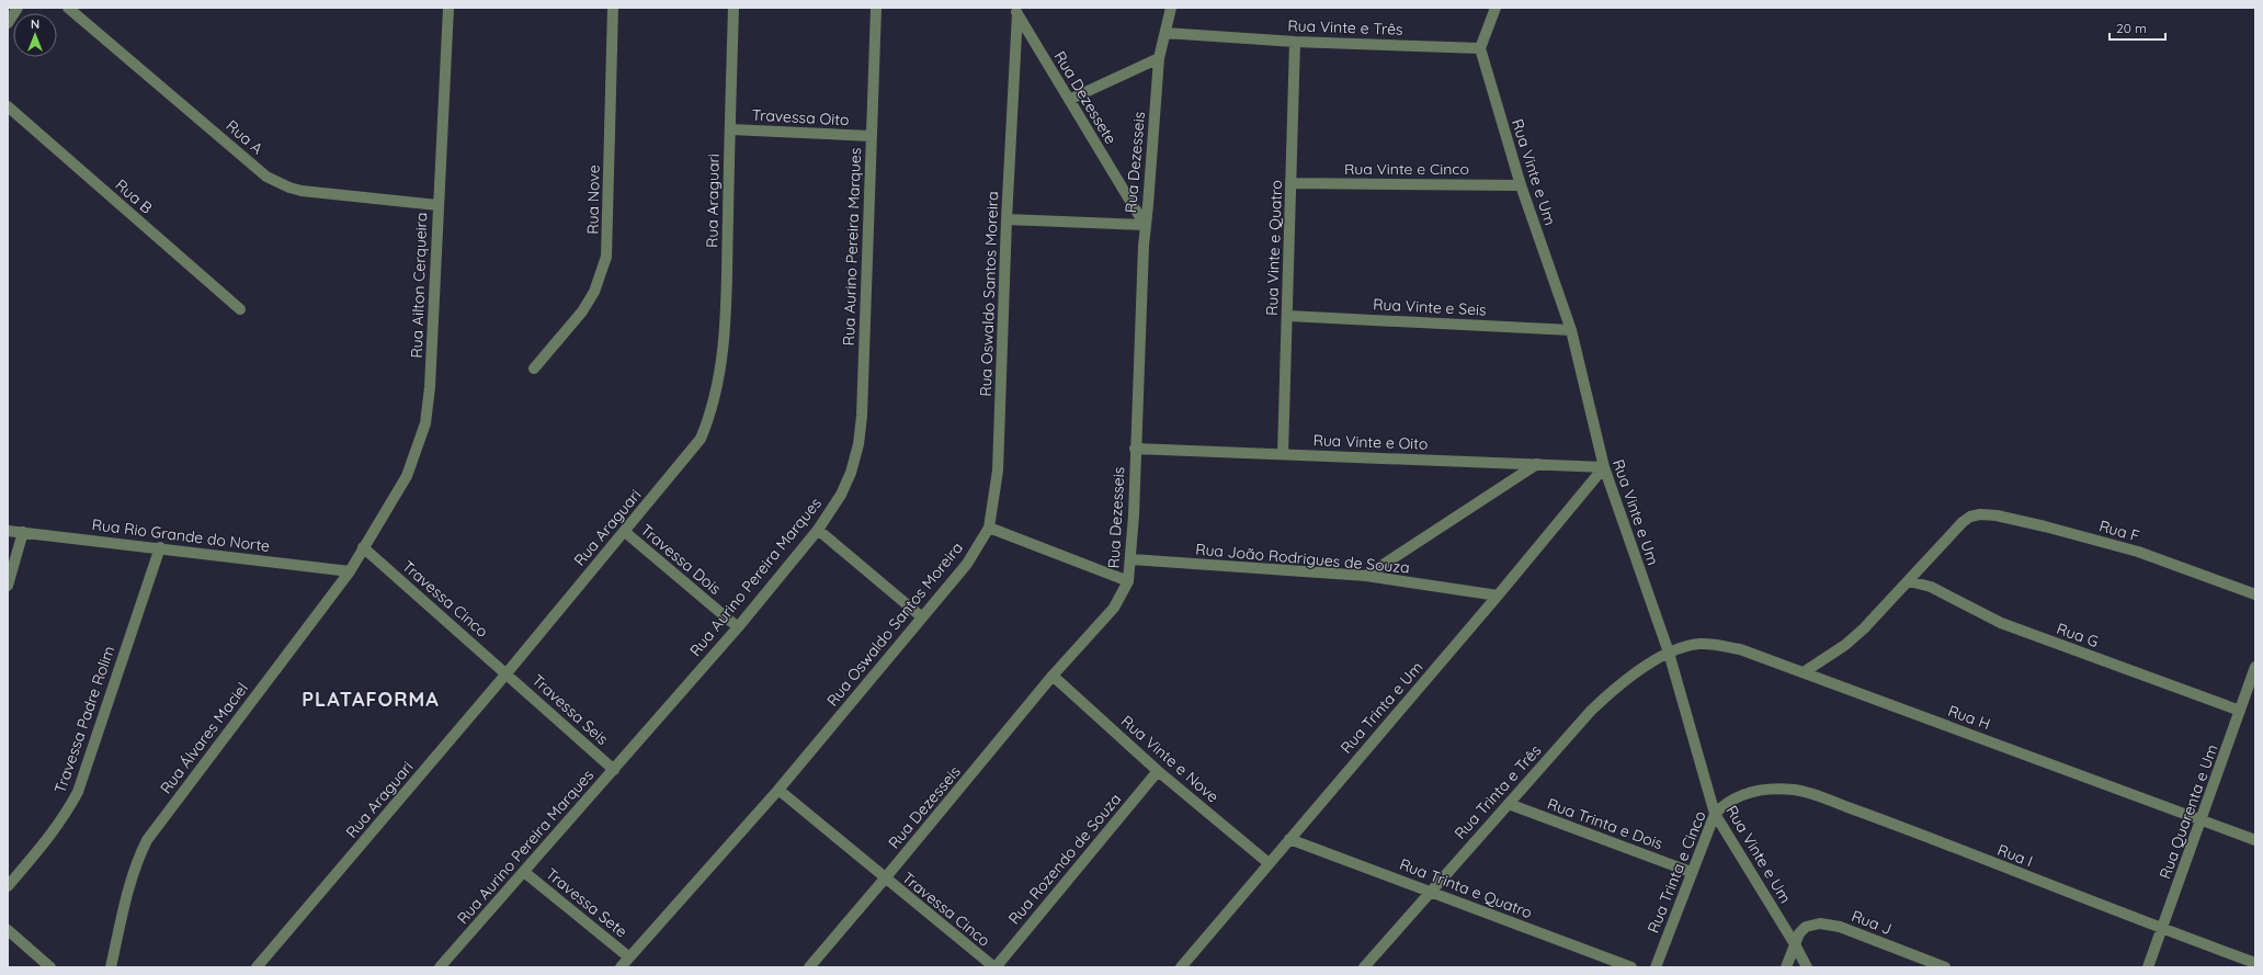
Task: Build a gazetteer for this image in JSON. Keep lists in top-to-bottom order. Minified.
{"streets":{"street":["Rua Vinte e Três","Rua Dezessete","Travessa Oito","Rua A","Rua Dezesseis","Rua Vinte e Cinco","Rua Vinte e Um","Rua B","Rua Nove","Rua Araguari","Rua Aurino Pereira Marques","Rua Vinte e Quatro","Rua Ailton Cerqueira","Rua Oswaldo Santos Moreira","Rua Vinte e Seis","Rua Vinte e Oito","Rua F","Rua Rio Grande do Norte","Rua João Rodrigues de Souza","Travessa Dois","Travessa Cinco","Rua G","Rua Trinta e Um","Travessa Seis","Rua H","Travessa Padre Rolim","Rua Álvares Maciel","Rua Vinte e Nove","Rua Trinta e Três","Rua Quarenta e Um","Rua Trinta e Dois","Rua I","Rua Rozendo de Souza","Rua Trinta e Cinco","Rua Trinta e Quatro","Travessa Sete","Rua J"]},"crossings":[["Rua Vinte e Três","Rua Dezesseis"],["Rua Vinte e Três","Rua Vinte e Um"],["Rua Vinte e Três","Rua Vinte e Quatro"],["Rua Dezessete","Rua Dezesseis"],["Rua Dezessete","Rua Oswaldo Santos Moreira"],["Travessa Oito","Rua Araguari"],["Travessa Oito","Rua Aurino Pereira Marques"],["Rua A","Rua Ailton Cerqueira"],["Rua Dezesseis","Rua Vinte e Oito"],["Rua Dezesseis","Rua João Rodrigues de Souza"],["Rua Dezesseis","Travessa Cinco"],["Rua Dezesseis","Rua Vinte e Nove"],["Rua Vinte e Cinco","Rua Vinte e Um"],["Rua Vinte e Cinco","Rua Vinte e Quatro"],["Rua Vinte e Um","Rua Vinte e Seis"],["Rua Vinte e Um","Rua Vinte e Oito"],["Rua Vinte e Um","Rua Trinta e Um"],["Rua Vinte e Um","Rua H"],["Rua Vinte e Um","Rua Trinta e Três"],["Rua Vinte e Um","Rua Trinta e Cinco"],["Rua Vinte e Um","Rua J"],["Rua Araguari","Travessa Dois"],["Rua Araguari","Travessa Cinco"],["Rua Araguari","Travessa Seis"],["Rua Aurino Pereira Marques","Travessa Dois"],["Rua Aurino Pereira Marques","Travessa Seis"],["Rua Aurino Pereira Marques","Travessa Sete"],["Rua Vinte e Quatro","Rua Vinte e Seis"],["Rua Vinte e Quatro","Rua Vinte e Oito"],["Rua Ailton Cerqueira","Travessa Cinco"],["Rua Ailton Cerqueira","Rua Álvares Maciel"],["Rua Oswaldo Santos Moreira","Travessa Cinco"],["Rua Oswaldo Santos Moreira","Travessa Sete"],["Rua Vinte e Oito","Rua Trinta e Um"],["Rua F","Rua G"],["Rua Rio Grande do Norte","Travessa Padre Rolim"],["Rua Rio Grande do Norte","Rua Álvares Maciel"],["Rua João Rodrigues de Souza","Rua Trinta e Um"],["Travessa Cinco","Travessa Seis"],["Travessa Cinco","Rua Álvares Maciel"],["Travessa Cinco","Rua Rozendo de Souza"],["Rua G","Rua Quarenta e Um"],["Rua Trinta e Um","Rua Vinte e Nove"],["Rua Trinta e Um","Rua Trinta e Quatro"],["Rua H","Rua Trinta e Três"],["Rua H","Rua Quarenta e Um"],["Rua Vinte e Nove","Rua Rozendo de Souza"],["Rua Trinta e Três","Rua Trinta e Dois"],["Rua Trinta e Três","Rua Trinta e Quatro"],["Rua Quarenta e Um","Rua I"],["Rua Trinta e Dois","Rua Trinta e Cinco"],["Rua I","Rua Trinta e Cinco"]],"districts":["PLATAFORMA"],"scale_bar":"20 m","north":"top"}
